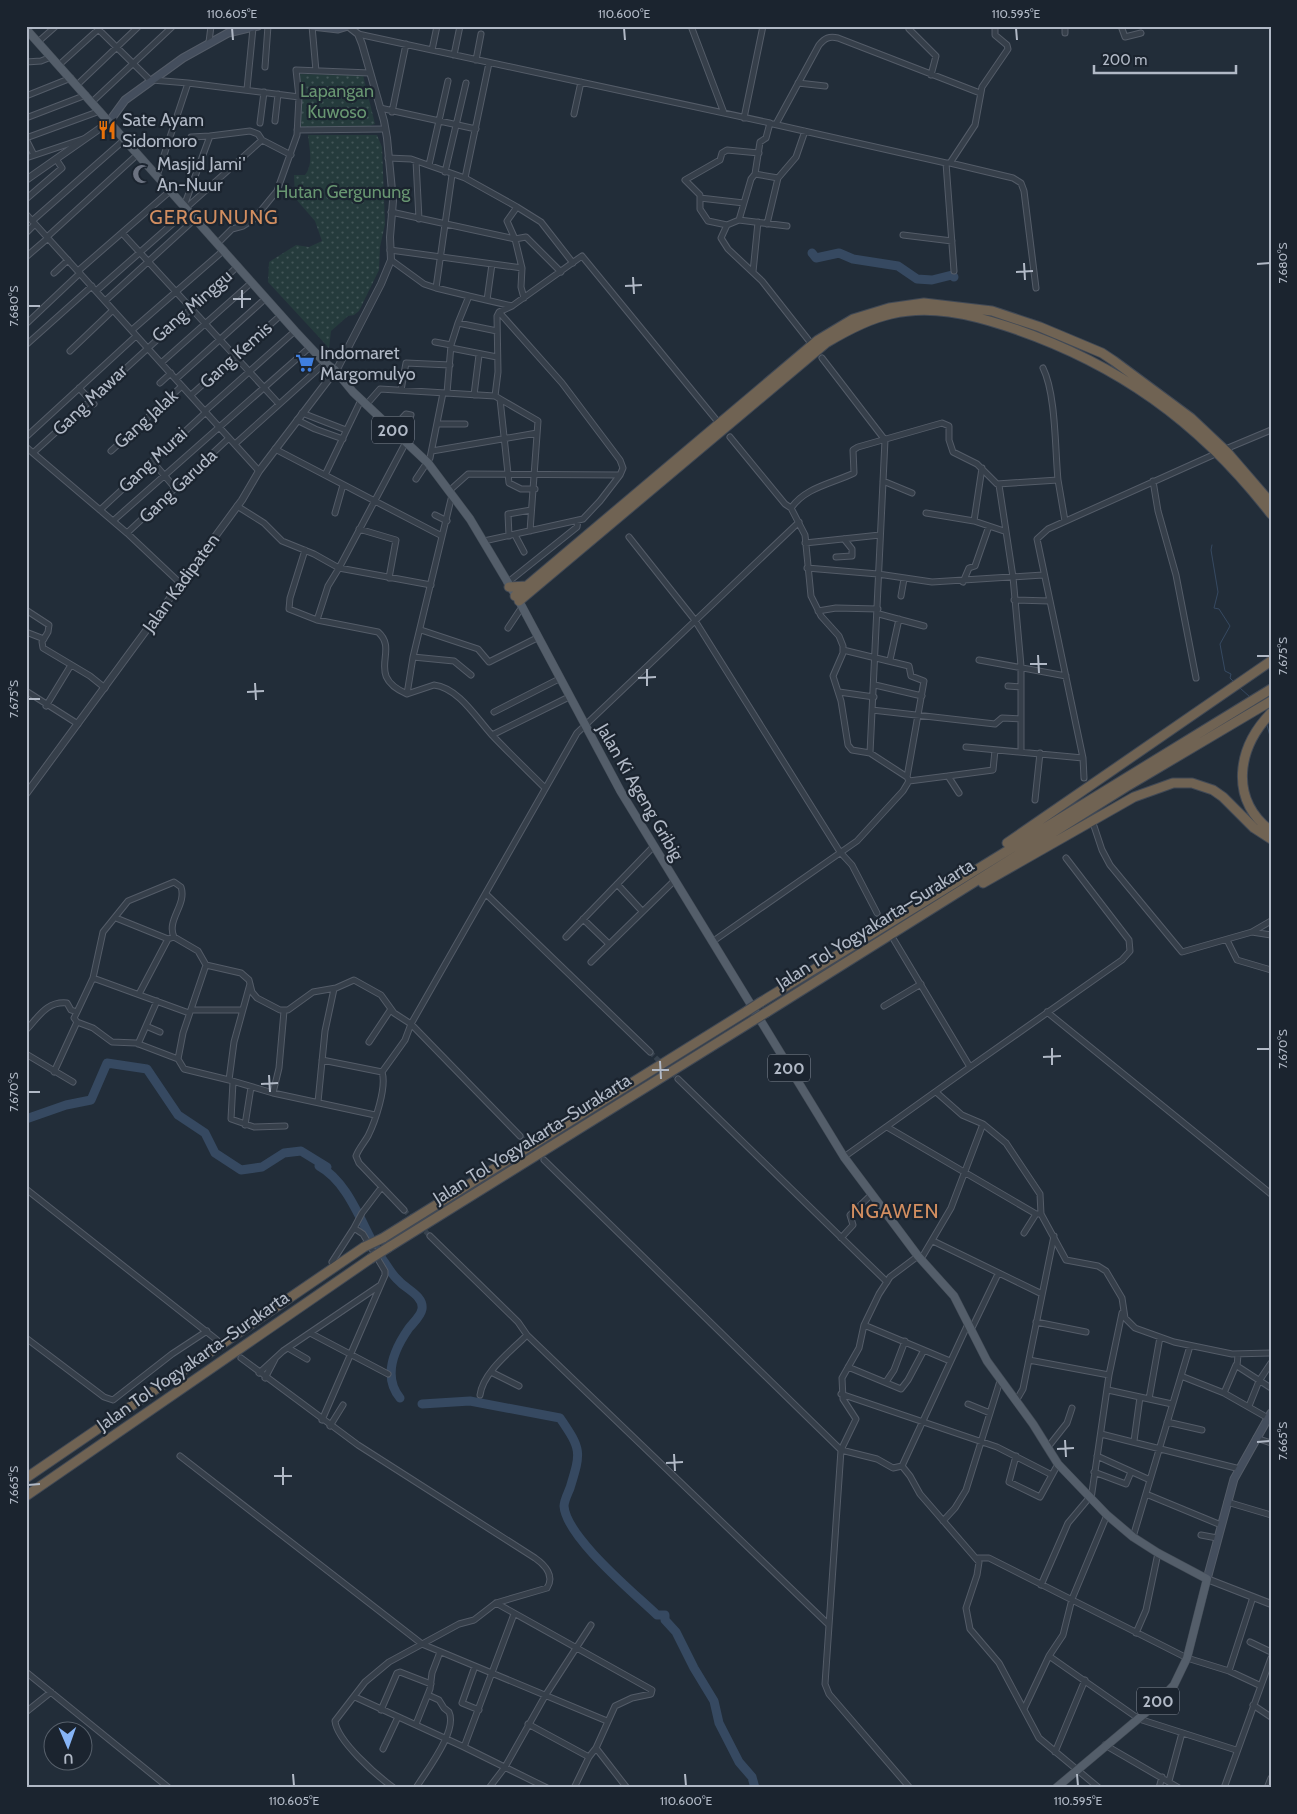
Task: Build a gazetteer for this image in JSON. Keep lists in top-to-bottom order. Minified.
{"streets":{"highway":["Jalan Tol Yogyakarta–Surakarta"],"main road":["200","Jalan Ki Ageng Gribig"],"street":["Gang Minggu","Gang Kemis","Gang Mawar","Gang Jalak","Gang Murai","Gang Garuda","Jalan Kadipaten"]},"crossings":[["Gang Minggu","Gang Mawar"],["Gang Minggu","Jalan Ki Ageng Gribig"],["Gang Kemis","Jalan Ki Ageng Gribig"],["200","Jalan Ki Ageng Gribig"],["Gang Murai","Jalan Ki Ageng Gribig"],["Jalan Kadipaten","Jalan Ki Ageng Gribig"]],"districts":["GERGUNUNG","NGAWEN"],"parks":["Lapangan Kuwoso","Hutan Gergunung"],"places":{"restaurant":["Sate Ayam Sidomoro"],"mosque":["Masjid Jami' An-Nuur"],"supermarket":["Indomaret Margomulyo"]},"scale_bar":"200 m","north":"bottom","coordinates":["110.605°E","110.600°E","110.595°E","7.680°S","7.675°S","7.670°S","7.665°S"]}
